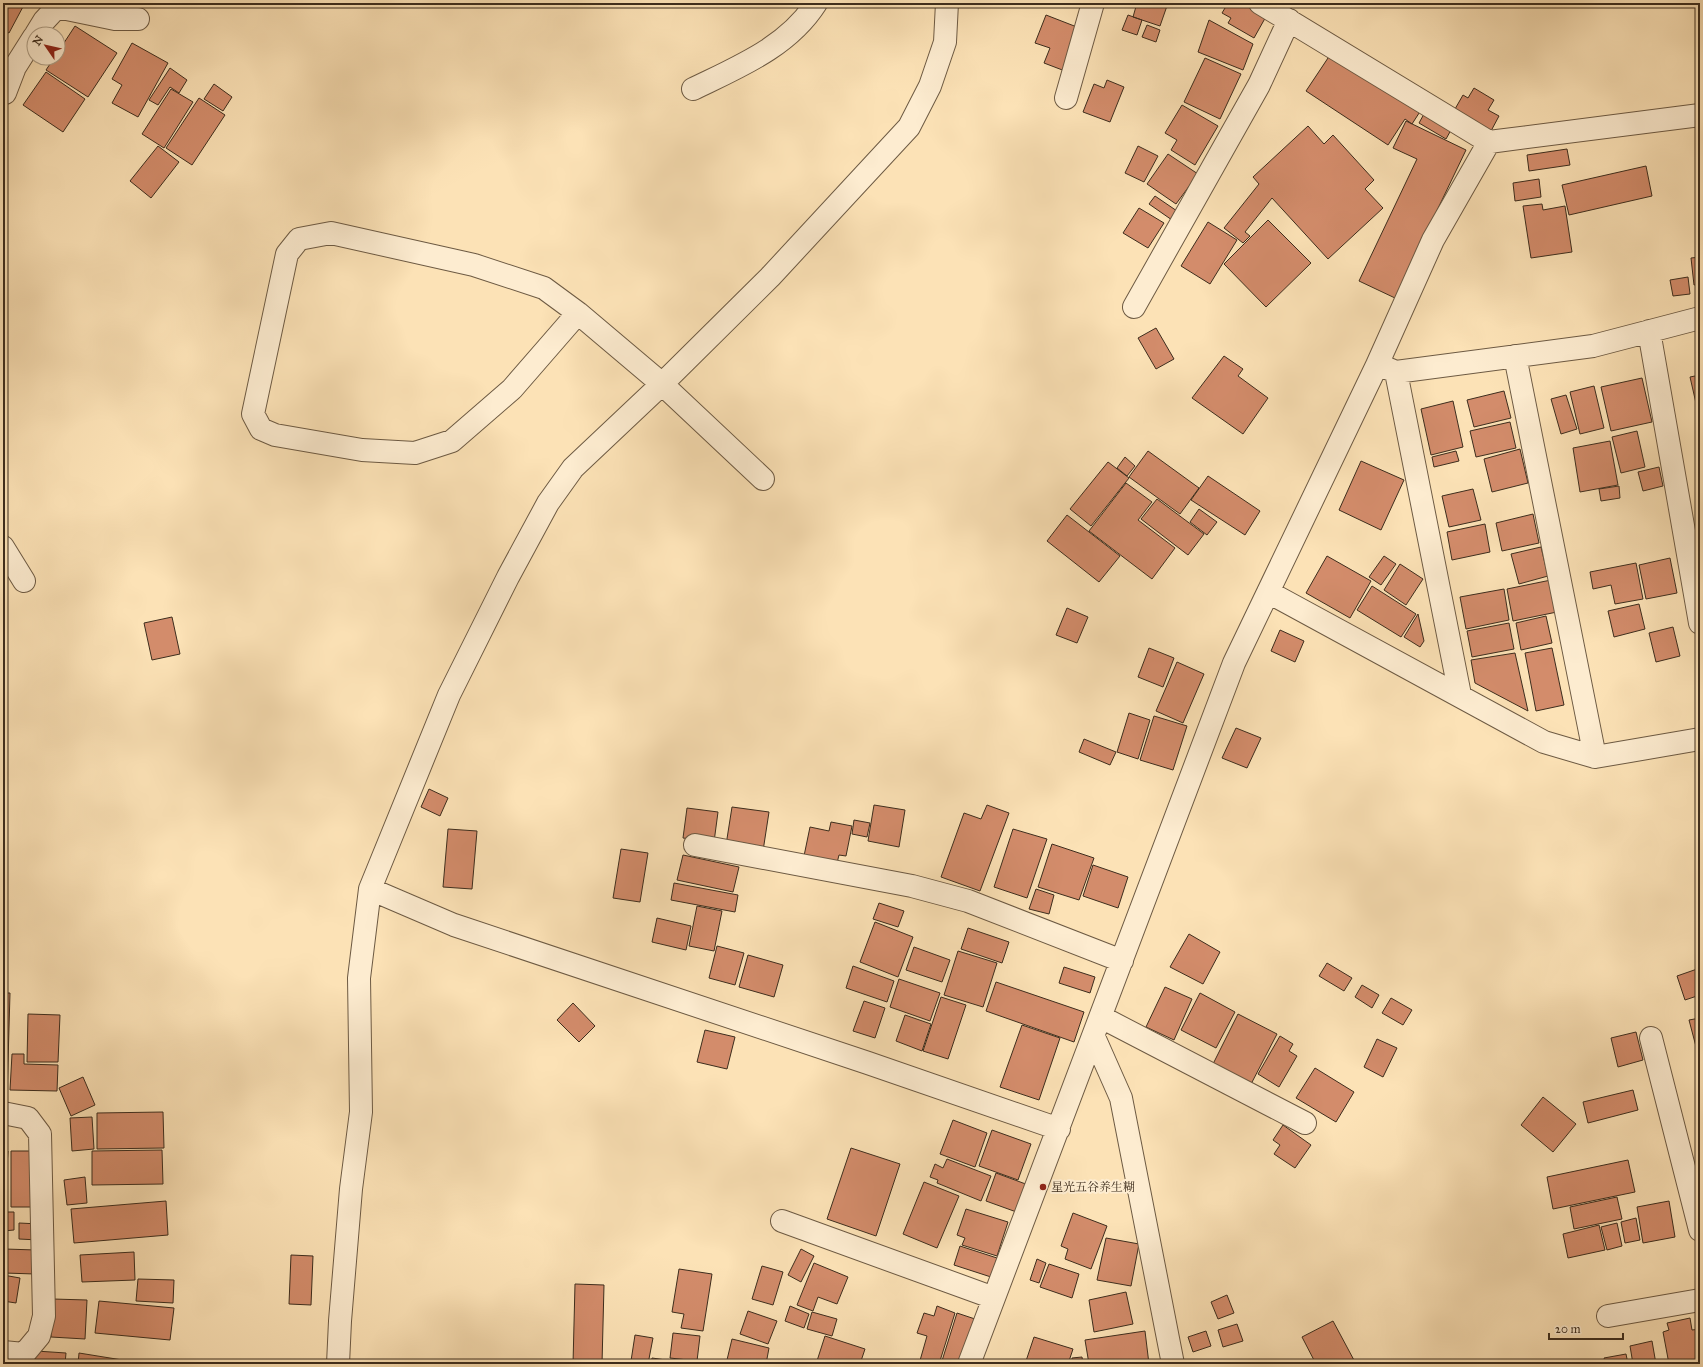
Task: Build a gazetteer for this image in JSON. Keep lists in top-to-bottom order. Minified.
{"places":["星光五谷养生糊"],"scale_bar":"20 m","north":"top left"}
